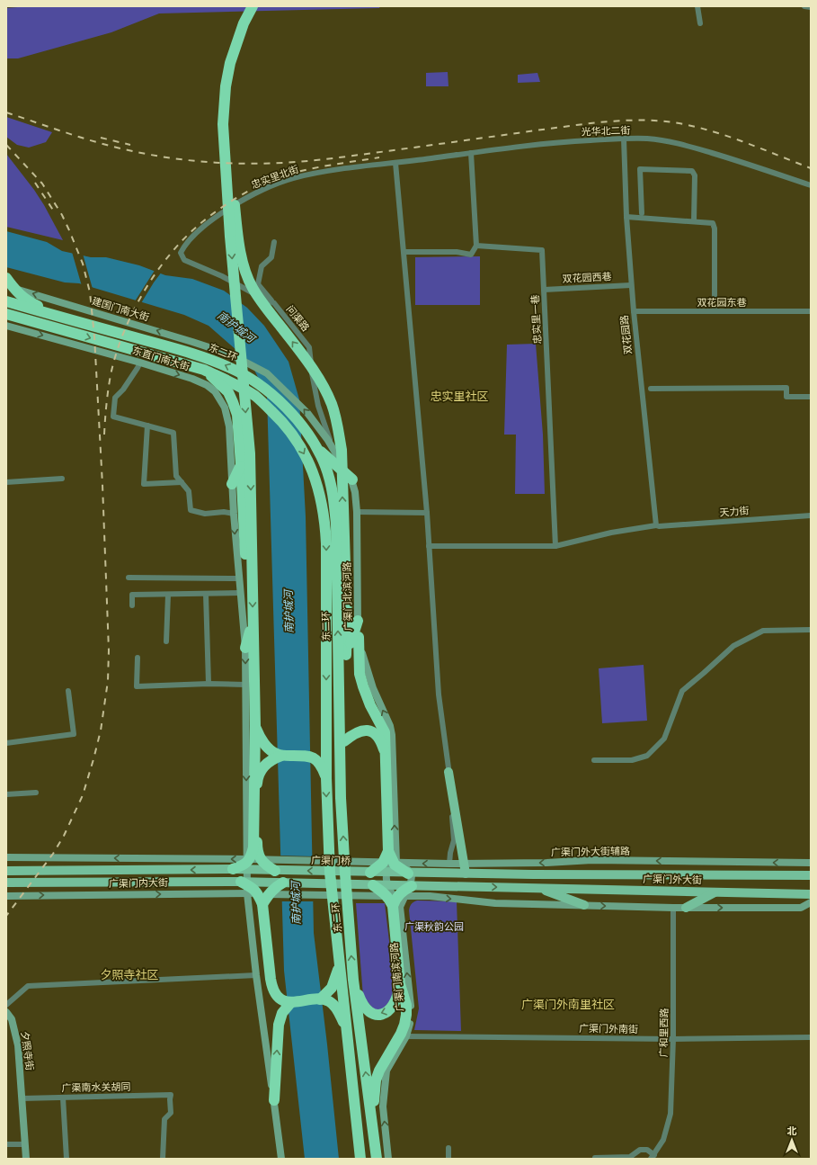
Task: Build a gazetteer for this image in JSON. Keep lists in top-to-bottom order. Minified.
{"streets":{"highway":["东二环"],"main road":["广渠门桥","广渠门外大街","广渠门内大街"],"street":["光华北二街","忠实里北街","双花园西巷","双花园东巷","建国门南大街","问渠路","忠实里一巷","双花园路","东直门南大街","天力街","广渠门北滨河路","广渠门外大街辅路","广渠门南滨河路","广渠门外南街","广和里西路","夕照寺街","广渠南水关胡同"]},"crossings":[["光华北二街","忠实里北街"],["光华北二街","双花园路"],["忠实里北街","问渠路"],["双花园西巷","忠实里一巷"],["双花园西巷","双花园路"],["双花园东巷","双花园路"],["建国门南大街","广渠门北滨河路"],["问渠路","广渠门北滨河路"],["忠实里一巷","天力街"],["双花园路","天力街"],["广渠门北滨河路","广渠门外大街辅路"],["广渠门北滨河路","广渠门南滨河路"],["广渠门外大街辅路","广渠门桥"],["广渠门外大街辅路","广渠门南滨河路"],["广渠门桥","广渠门外大街"],["广渠门桥","广渠门内大街"],["广渠门南滨河路","广渠门外南街"],["广渠门外南街","广和里西路"],["夕照寺街","广渠南水关胡同"]],"one_way":["建国门南大街","东直门南大街","广渠门南滨河路"],"districts":["忠实里社区","夕照寺社区","广渠门外南里社区"],"water":["南护城河"],"parks":["广渠秋韵公园"],"north":"top"}
